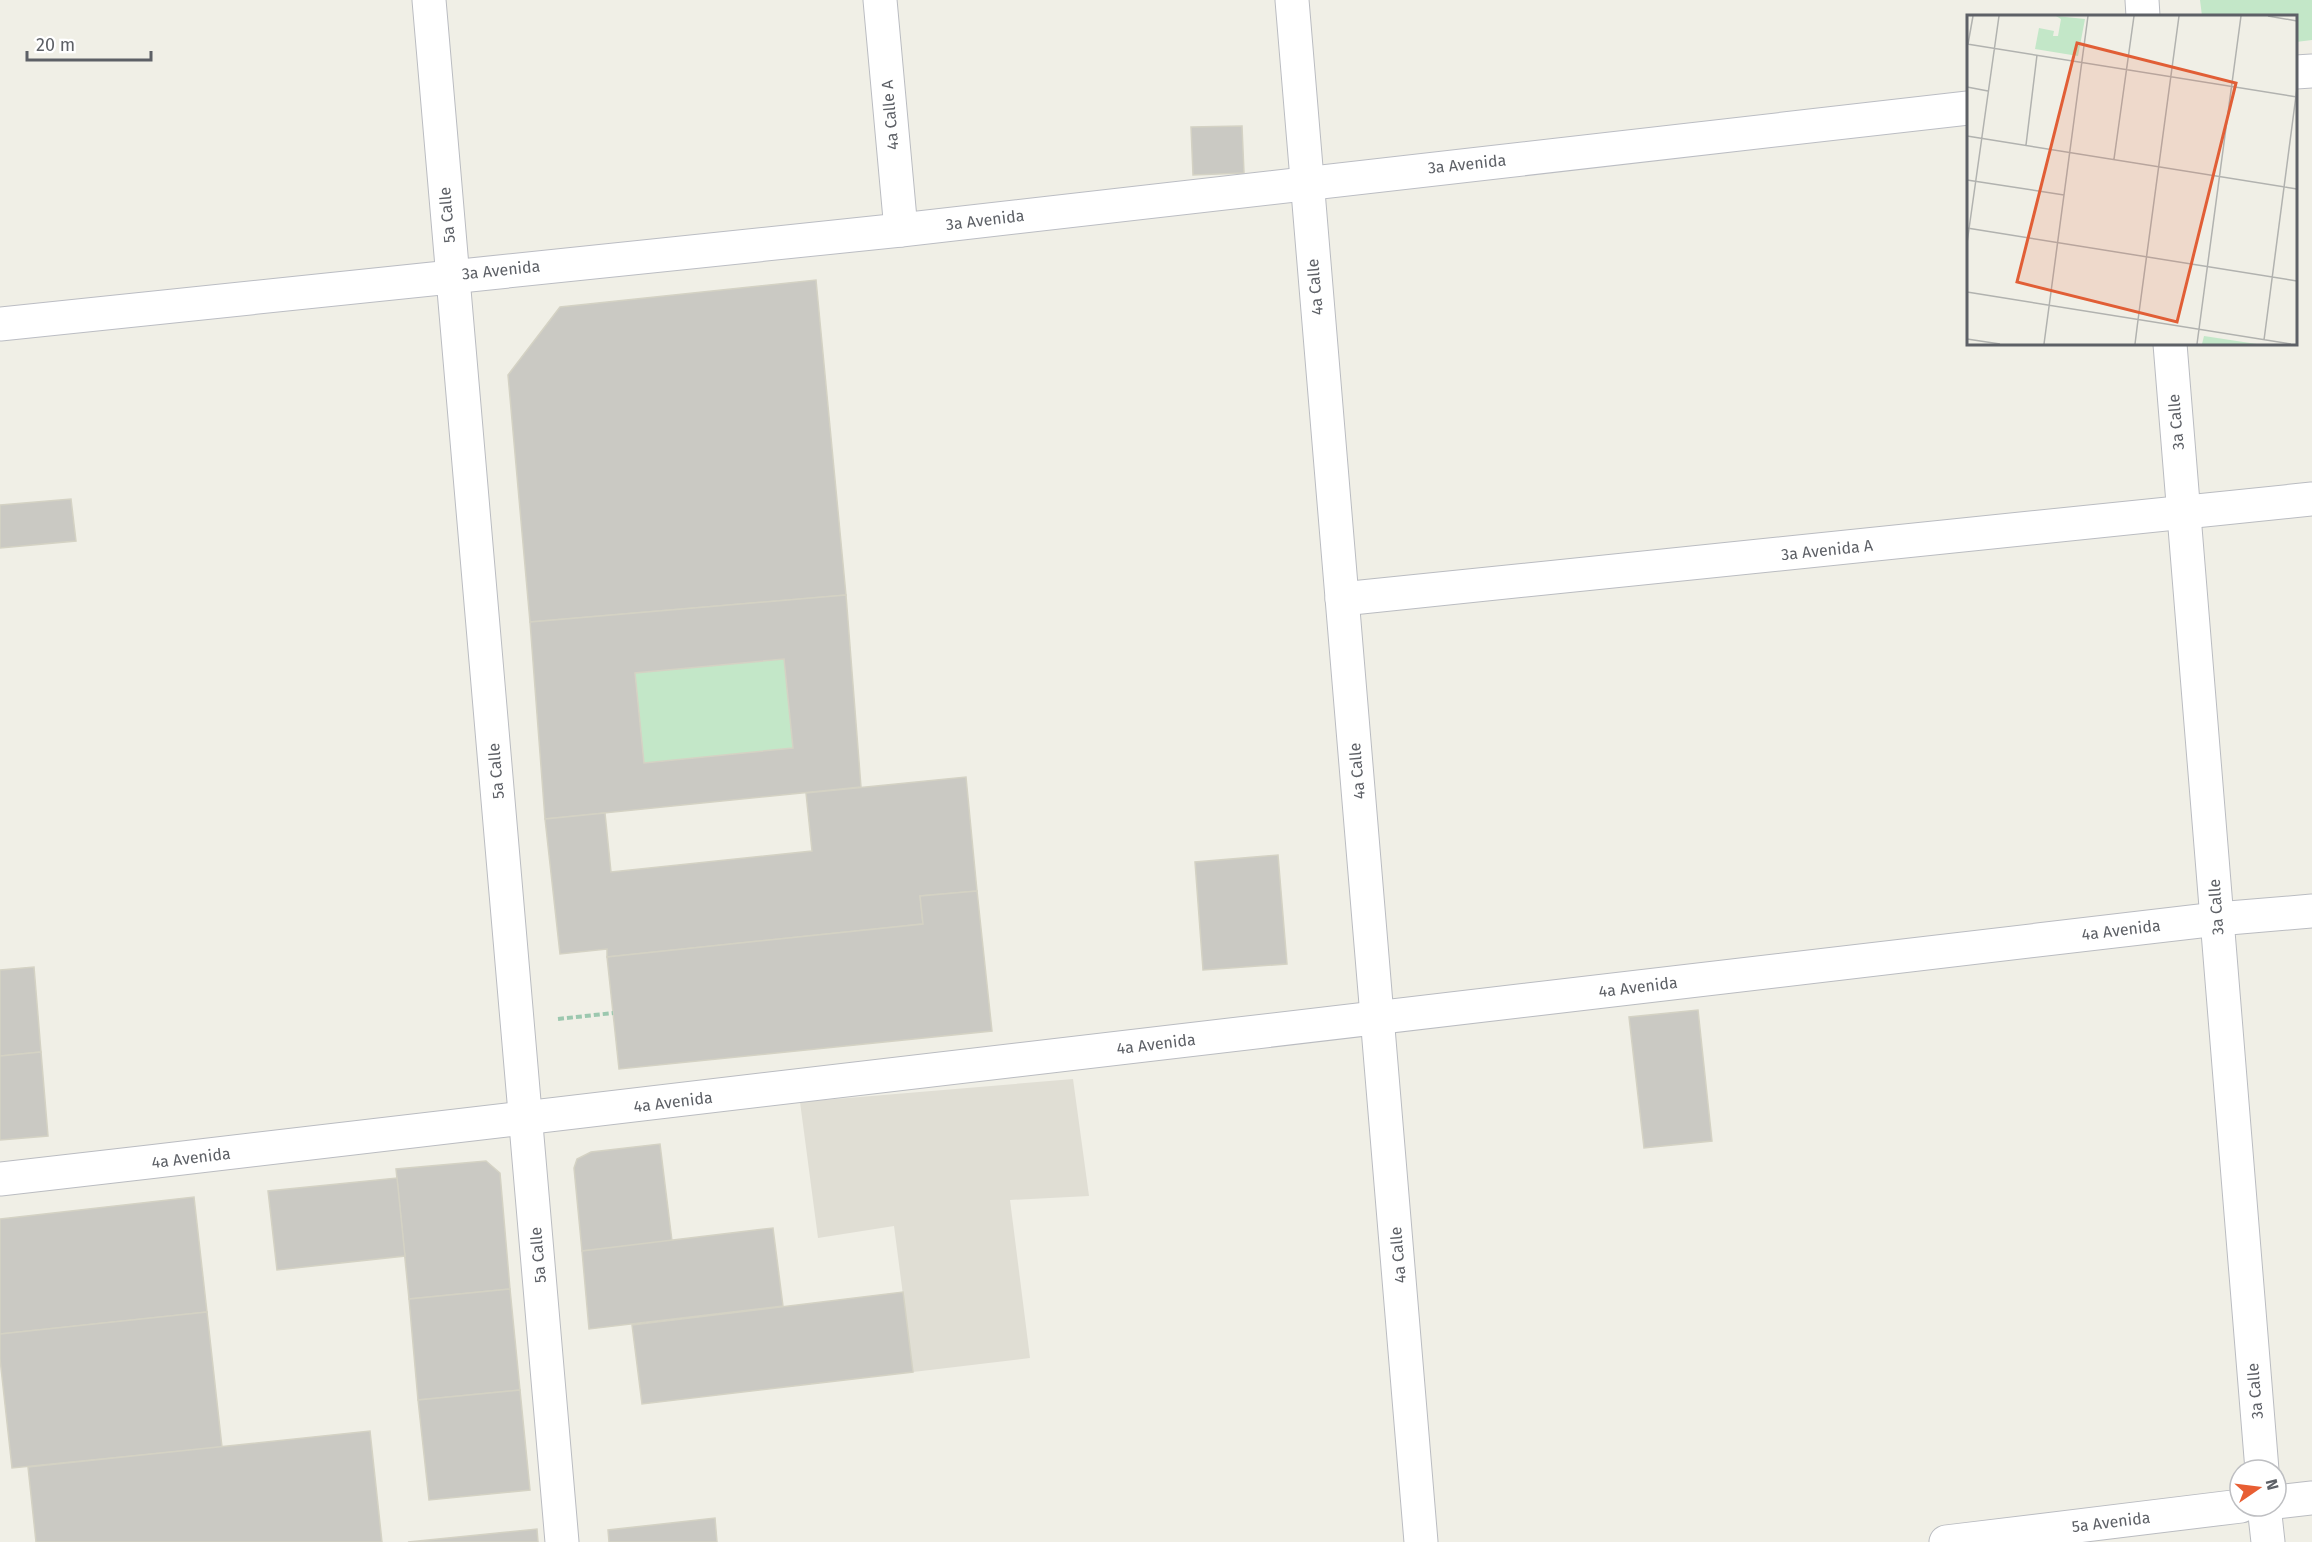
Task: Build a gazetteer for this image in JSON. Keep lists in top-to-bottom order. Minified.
{"streets":{"street":["4a Calle A","3a Avenida","5a Calle","4a Calle","3a Calle","3a Avenida A","4a Avenida","5a Avenida"]},"crossings":[["4a Calle A","3a Avenida"],["3a Avenida","5a Calle"],["3a Avenida","4a Calle"],["5a Calle","4a Avenida"],["4a Calle","3a Avenida A"],["4a Calle","4a Avenida"],["3a Calle","3a Avenida A"],["3a Calle","4a Avenida"]],"scale_bar":"20 m","north":"right"}
